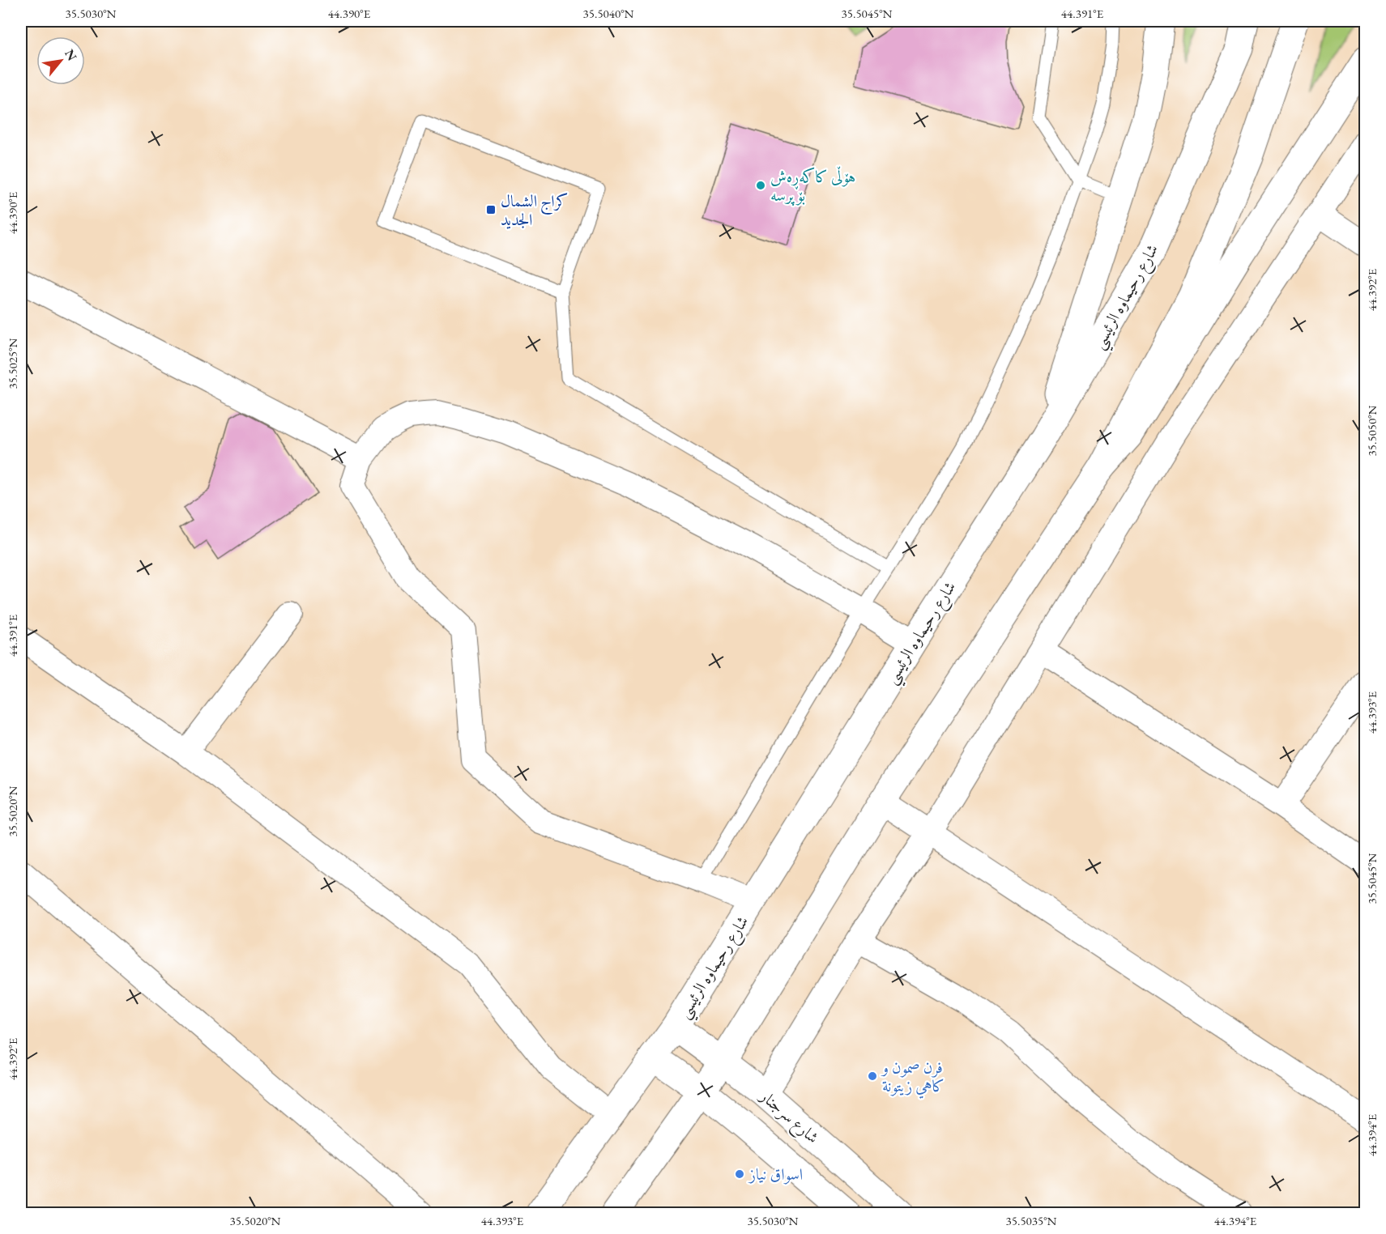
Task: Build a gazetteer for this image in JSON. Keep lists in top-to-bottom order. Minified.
{"streets":{"main road":["شارع رحيماوه الرئيسي","شارع سرجنار"]},"crossings":[["شارع رحيماوه الرئيسي","شارع سرجنار"]],"places":{"other":["هۆڵی کاکەڕەش بۆ پرسە","فرن صمون و كاهي زيتونة","اسواق نياز"],"transit":["كراج الشمال الجديد"]},"north":"top right","coordinates":["35.5030°N","44.390°E","35.5040°N","35.5045°N","44.391°E","44.392°E","35.5025°N","35.5050°N","44.393°E","35.5020°N","44.394°E","35.5035°N"]}
